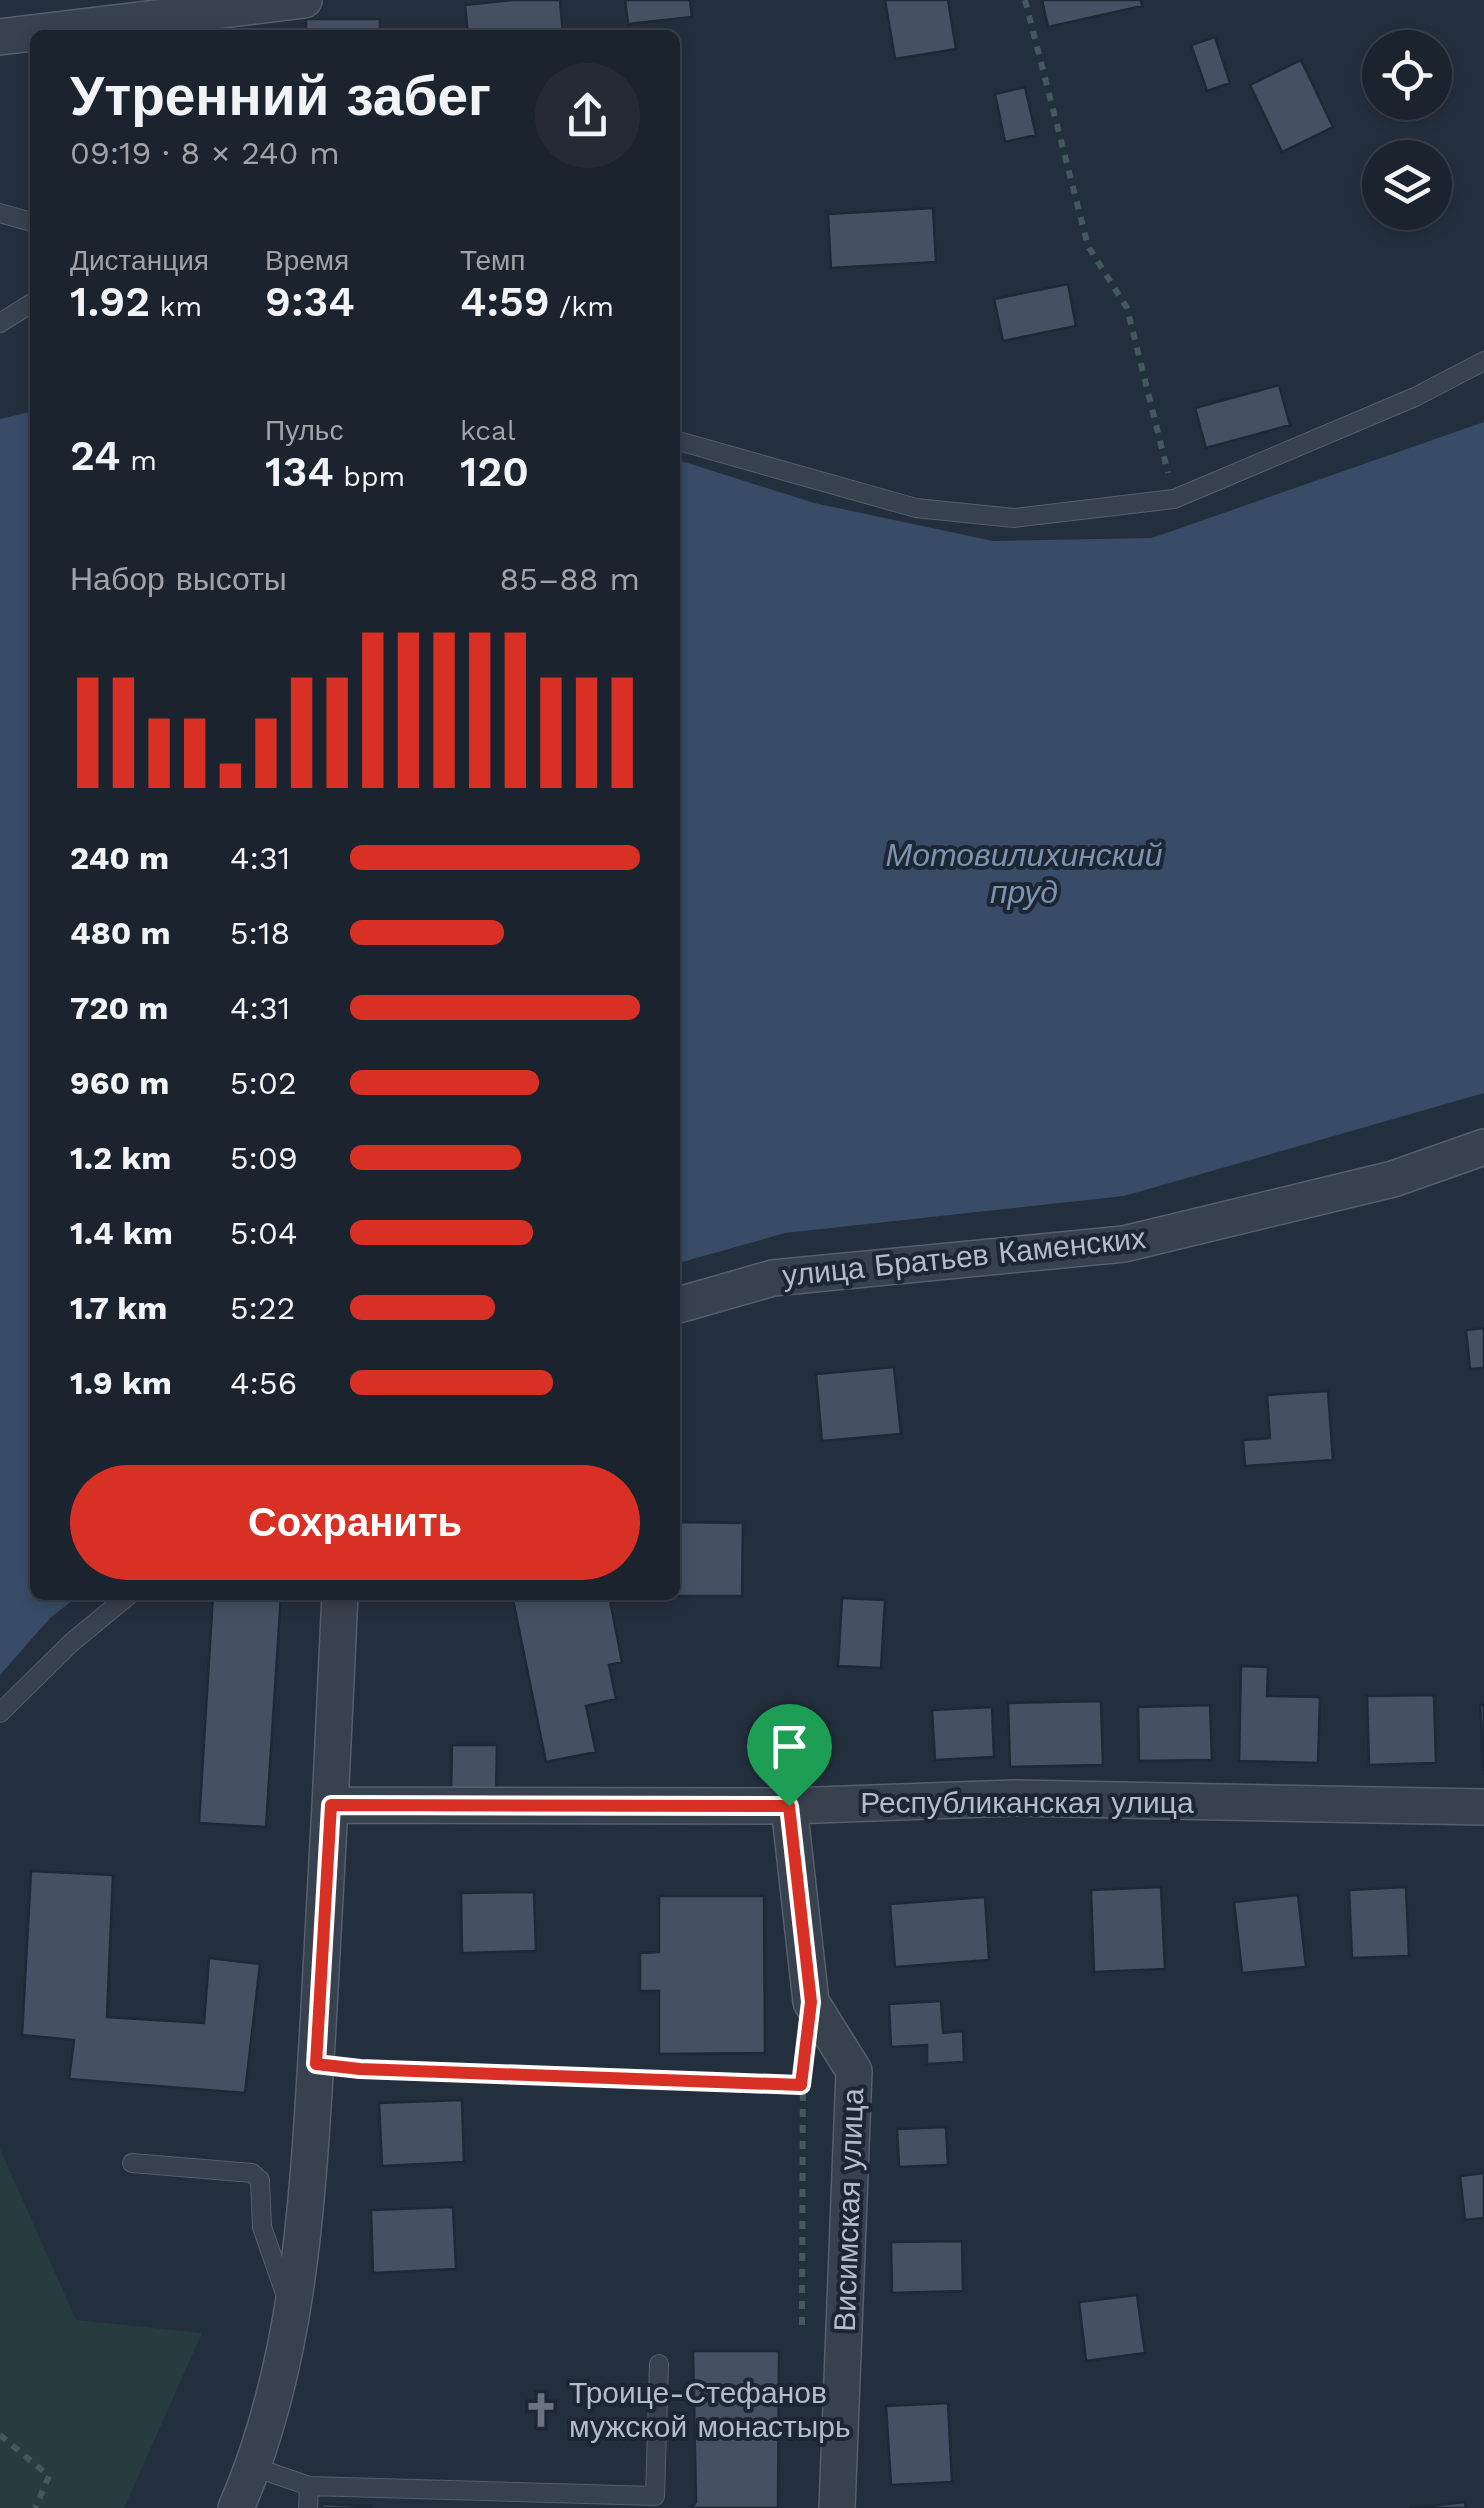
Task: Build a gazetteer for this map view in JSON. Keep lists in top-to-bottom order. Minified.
{"streets":{"street":["улица Братьев Каменских","Республиканская улица","Висимская улица"]},"crossings":[["Республиканская улица","Висимская улица"]],"water":["Мотовилихинский пруд"],"places":{"church":["Троице-Стефанов мужской монастырь"]},"page":{"heading":["Утренний забег","09:19 · 8 × 240 m"],"stats":[["Дистанция","1.92 km"],["Время","9:34"],["Темп","4:59 /km"],["24 m"],["Пульс","134 bpm"],["kcal","120"]],"chart":["Набор высоты","85–88 m"],"list":[{"name":"240 m","note":"4:31"},{"name":"480 m","note":"5:18"},{"name":"720 m","note":"4:31"},{"name":"960 m","note":"5:02"},{"name":"1.2 km","note":"5:09"},{"name":"1.4 km","note":"5:04"},{"name":"1.7 km","note":"5:22"},{"name":"1.9 km","note":"4:56"}],"buttons":"Сохранить"}}
